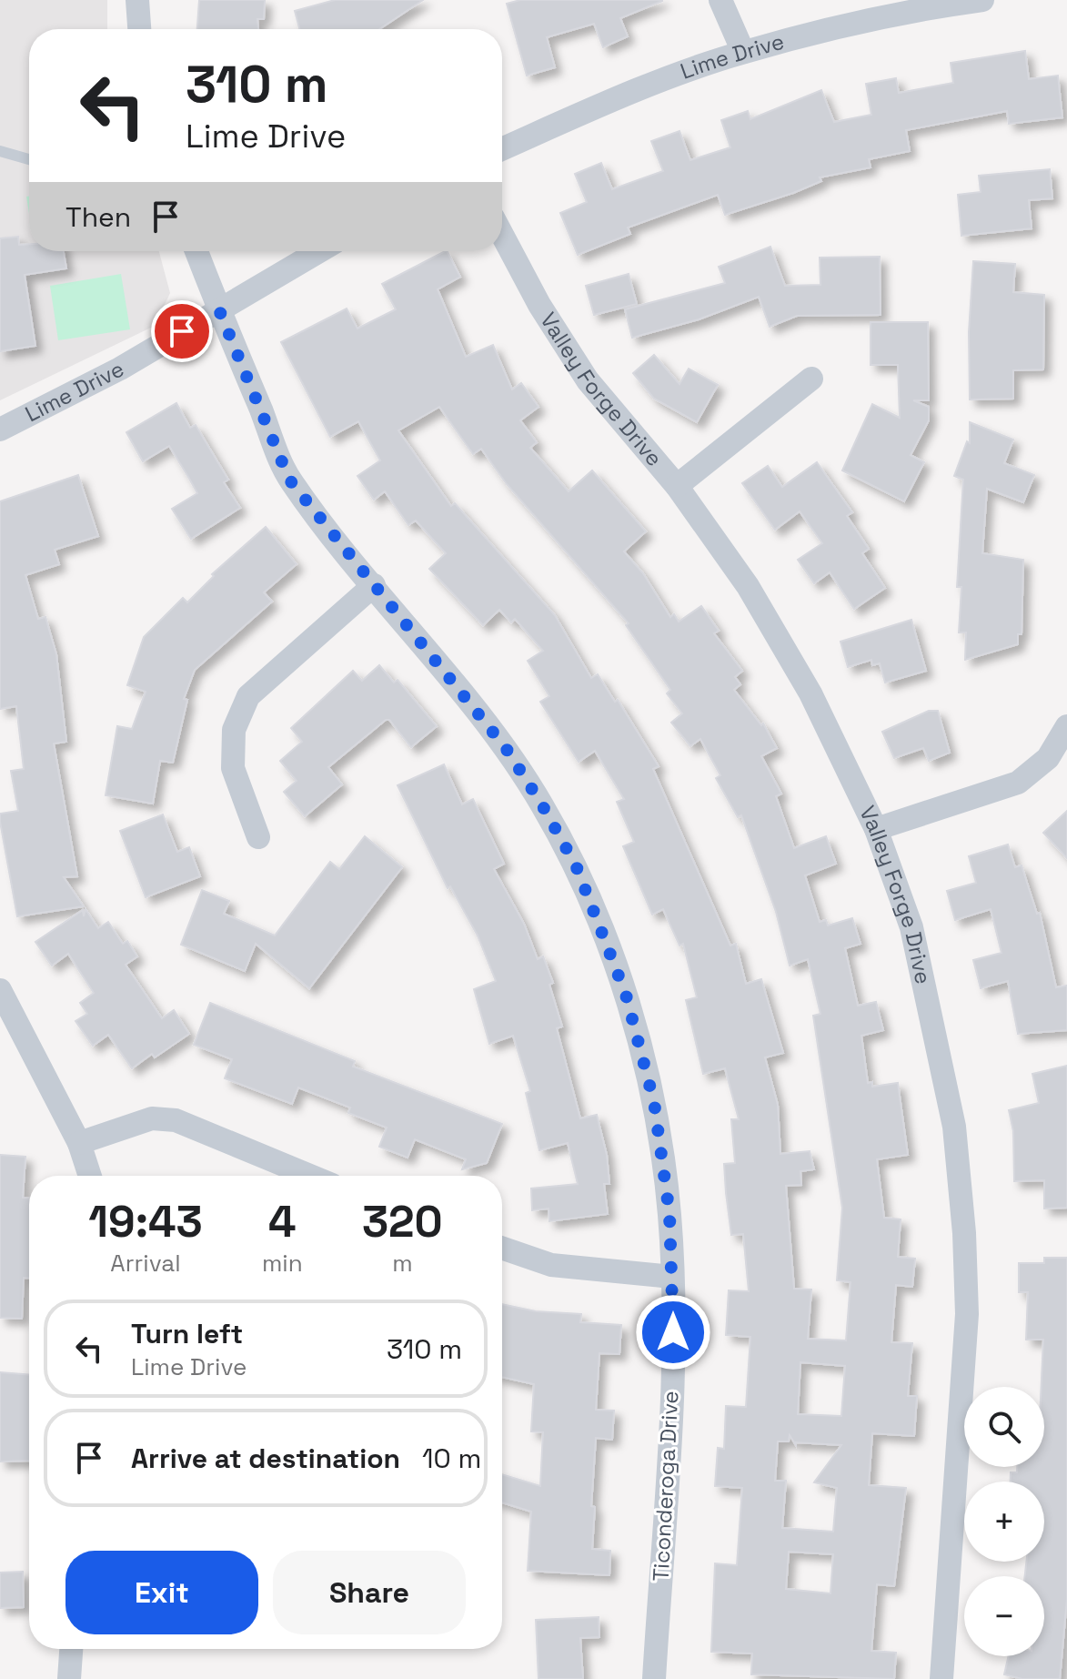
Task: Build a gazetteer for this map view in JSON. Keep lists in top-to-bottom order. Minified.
{"streets":{"street":["Lime Drive","Valley Forge Drive","Ticonderoga Drive"]},"crossings":[["Lime Drive","Ticonderoga Drive"]],"page":{"turn":["310 m","Lime Drive"],"then":"Then","eta":["19:43","Arrival","4","min","320","m"],"list":[{"name":"Turn left","note":"Lime Drive","value":"310 m"},{"name":"Arrive at destination","value":"10 m"}],"map_buttons":["+","−"],"buttons":["Exit","Share"]}}
